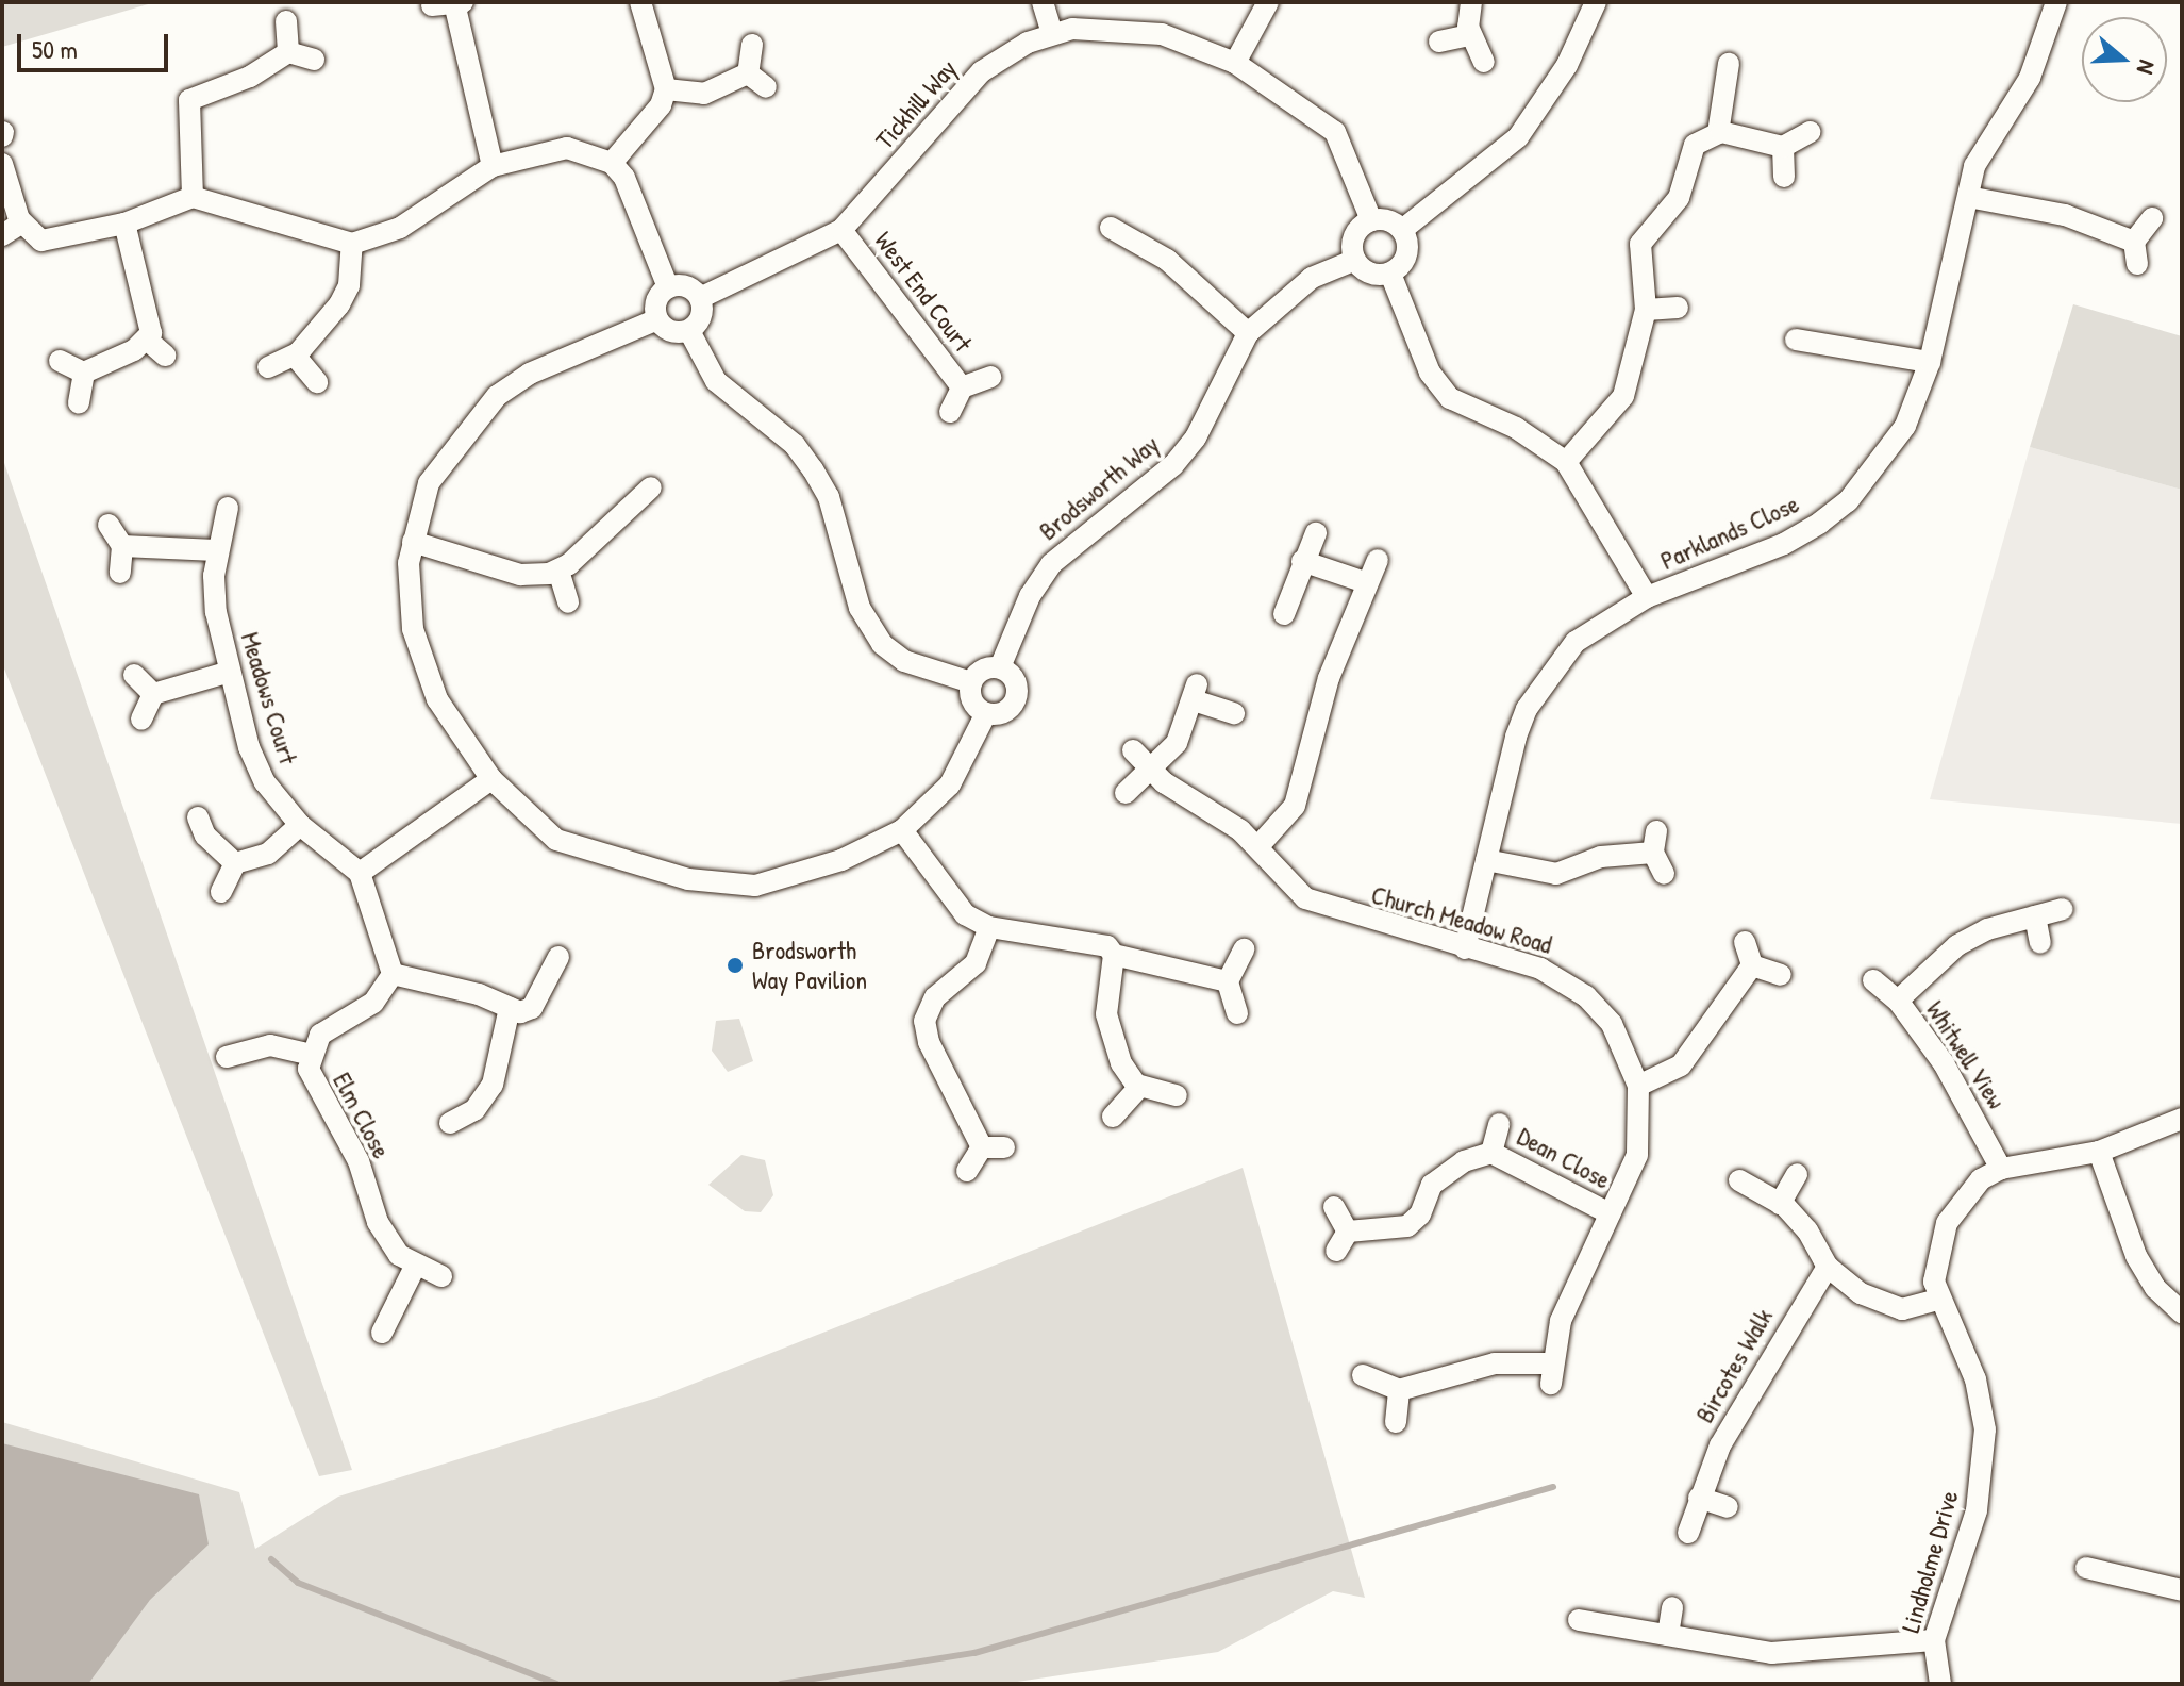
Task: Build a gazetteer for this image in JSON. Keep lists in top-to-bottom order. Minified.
{"streets":{"street":["Tickhill Way","West End Court","Brodsworth Way","Parklands Close","Meadows Court","Church Meadow Road","Whitwell View","Elm Close","Dean Close","Bircotes Walk","Lindholme Drive"]},"crossings":[["Tickhill Way","West End Court"],["Tickhill Way","Brodsworth Way"],["Parklands Close","Church Meadow Road"],["Church Meadow Road","Dean Close"],["Whitwell View","Lindholme Drive"]],"places":["Brodsworth Way Pavilion"],"scale_bar":"50 m","north":"right"}
